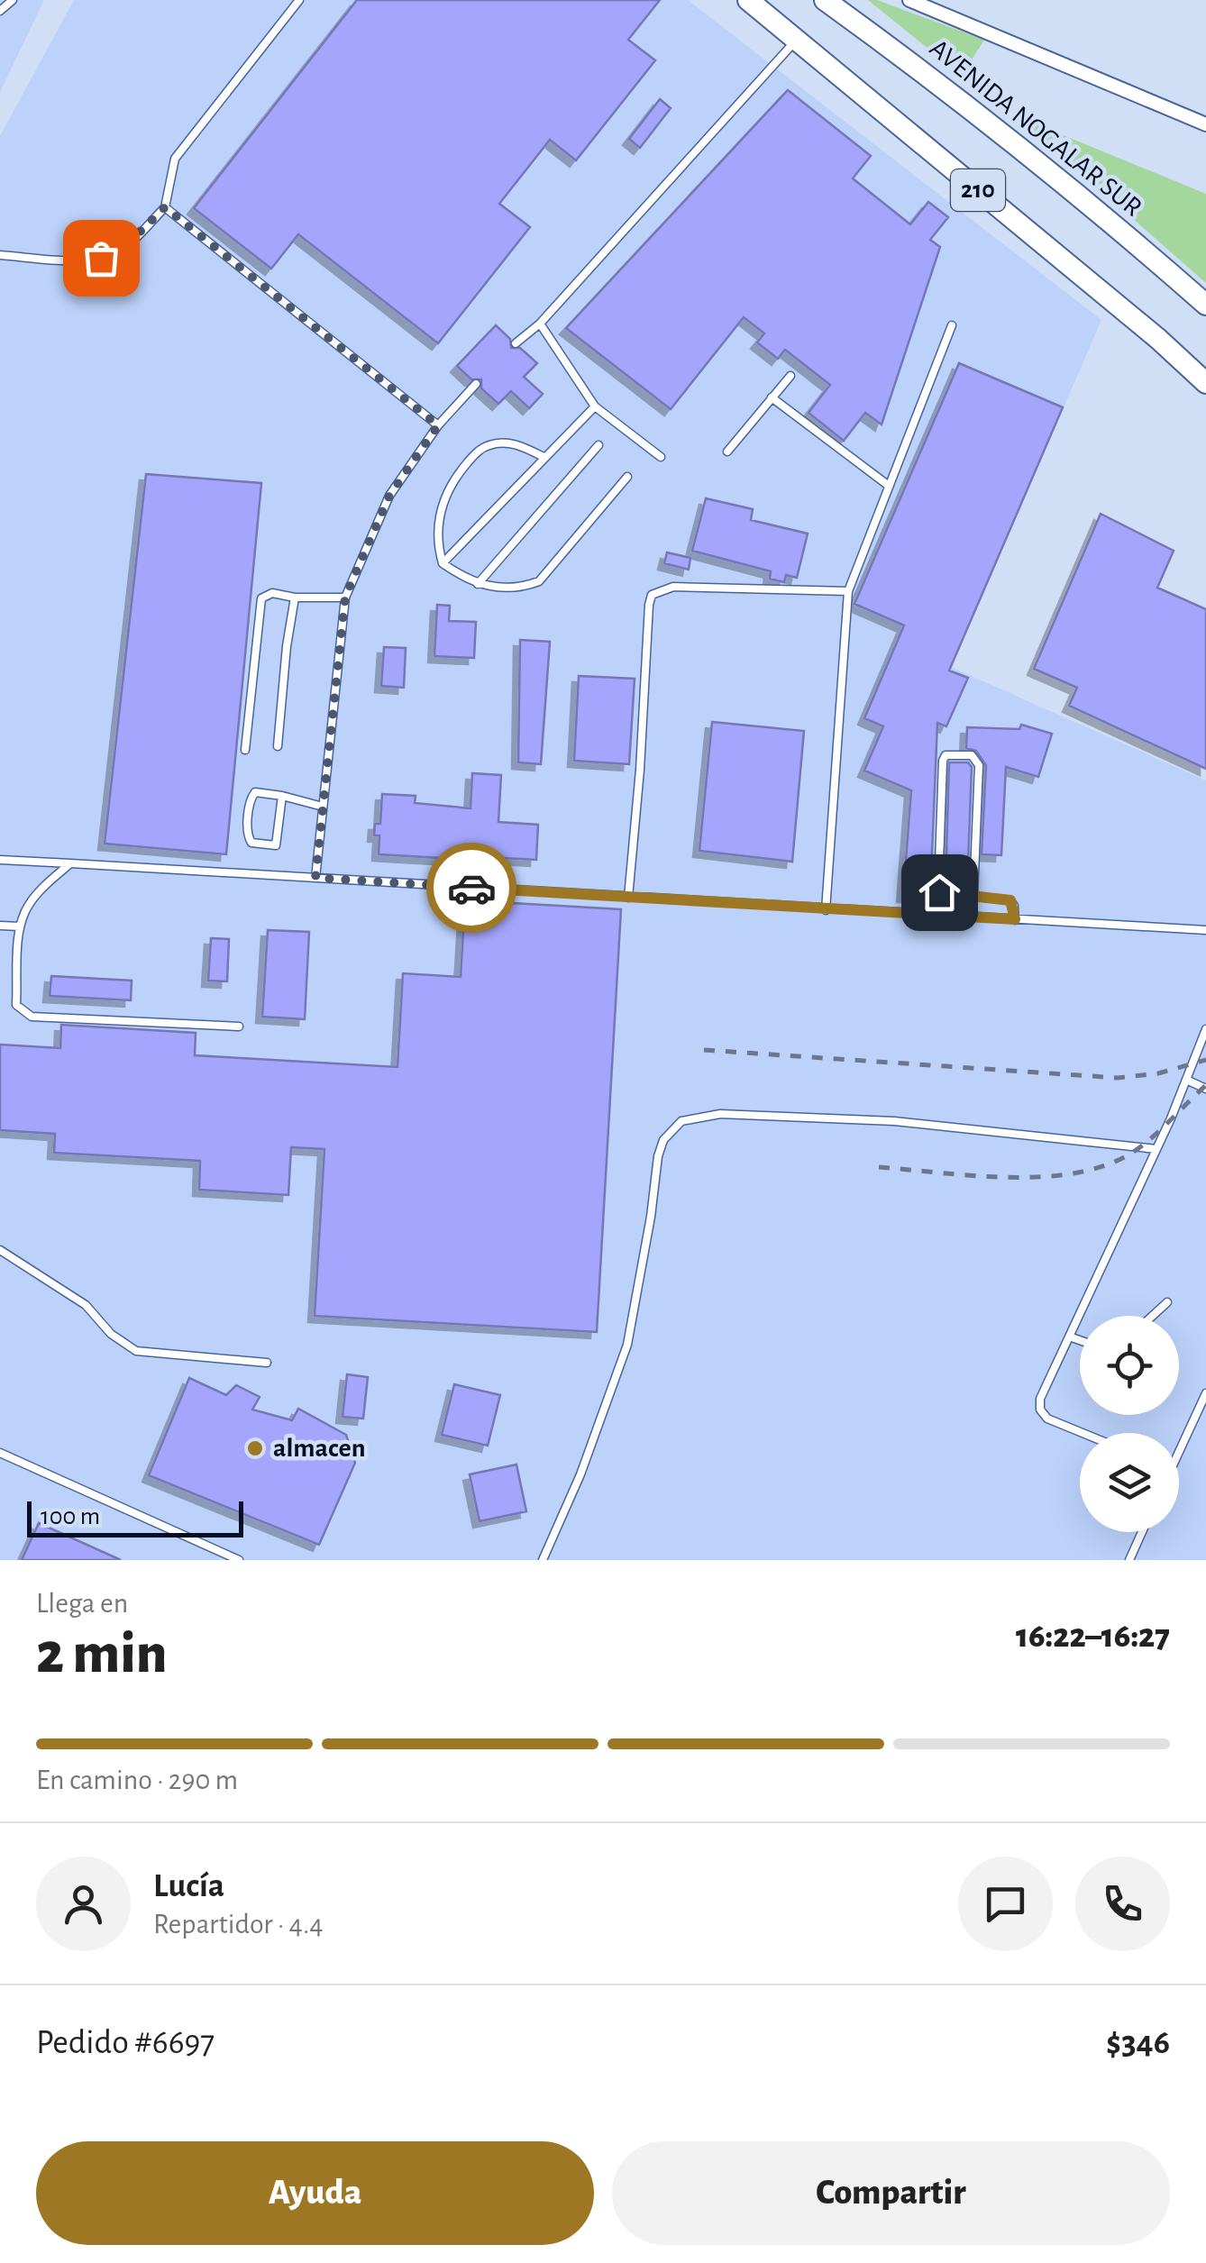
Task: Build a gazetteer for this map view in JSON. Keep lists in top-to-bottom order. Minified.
{"streets":{"highway":["AVENIDA NOGALAR SUR","210"]},"places":["almacen"],"scale_bar":"100 m","page":{"scale":"100 m","heading":["2 min","Llega en","16:22–16:27"],"panel":["Lucía","Repartidor · 4.4","Pedido #6697","$346"],"bar":"En camino · 290 m","buttons":["Ayuda","Compartir"]}}
